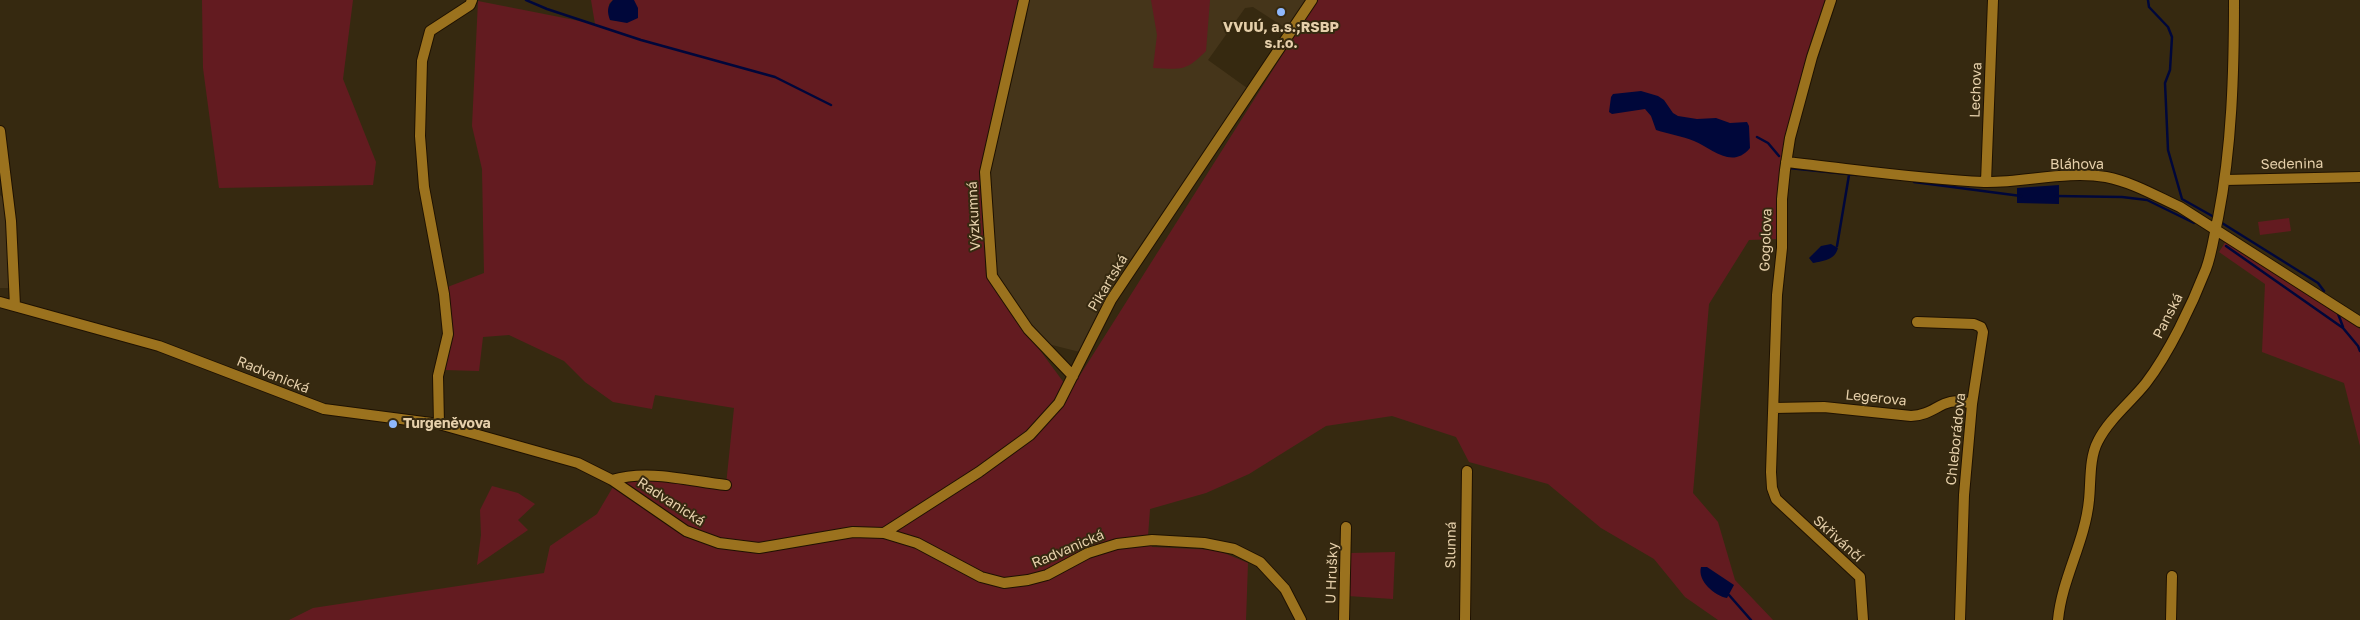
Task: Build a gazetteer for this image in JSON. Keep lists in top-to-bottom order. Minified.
{"streets":{"street":["Lechova","Sedenina","Bláhova","Výzkumná","Gogolova","Pikartská","Panská","Radvanická","Legerova","Chleborádova","Skřivánčí","Slunná","U Hrušky"]},"crossings":[["Lechova","Bláhova"],["Sedenina","Panská"],["Bláhova","Gogolova"],["Bláhova","Panská"],["Výzkumná","Pikartská"],["Gogolova","Legerova"],["Gogolova","Skřivánčí"],["Pikartská","Radvanická"],["Legerova","Chleborádova"]],"places":["VVUÚ, a.s.;RSBP s.r.o.","Turgeněvova"]}
